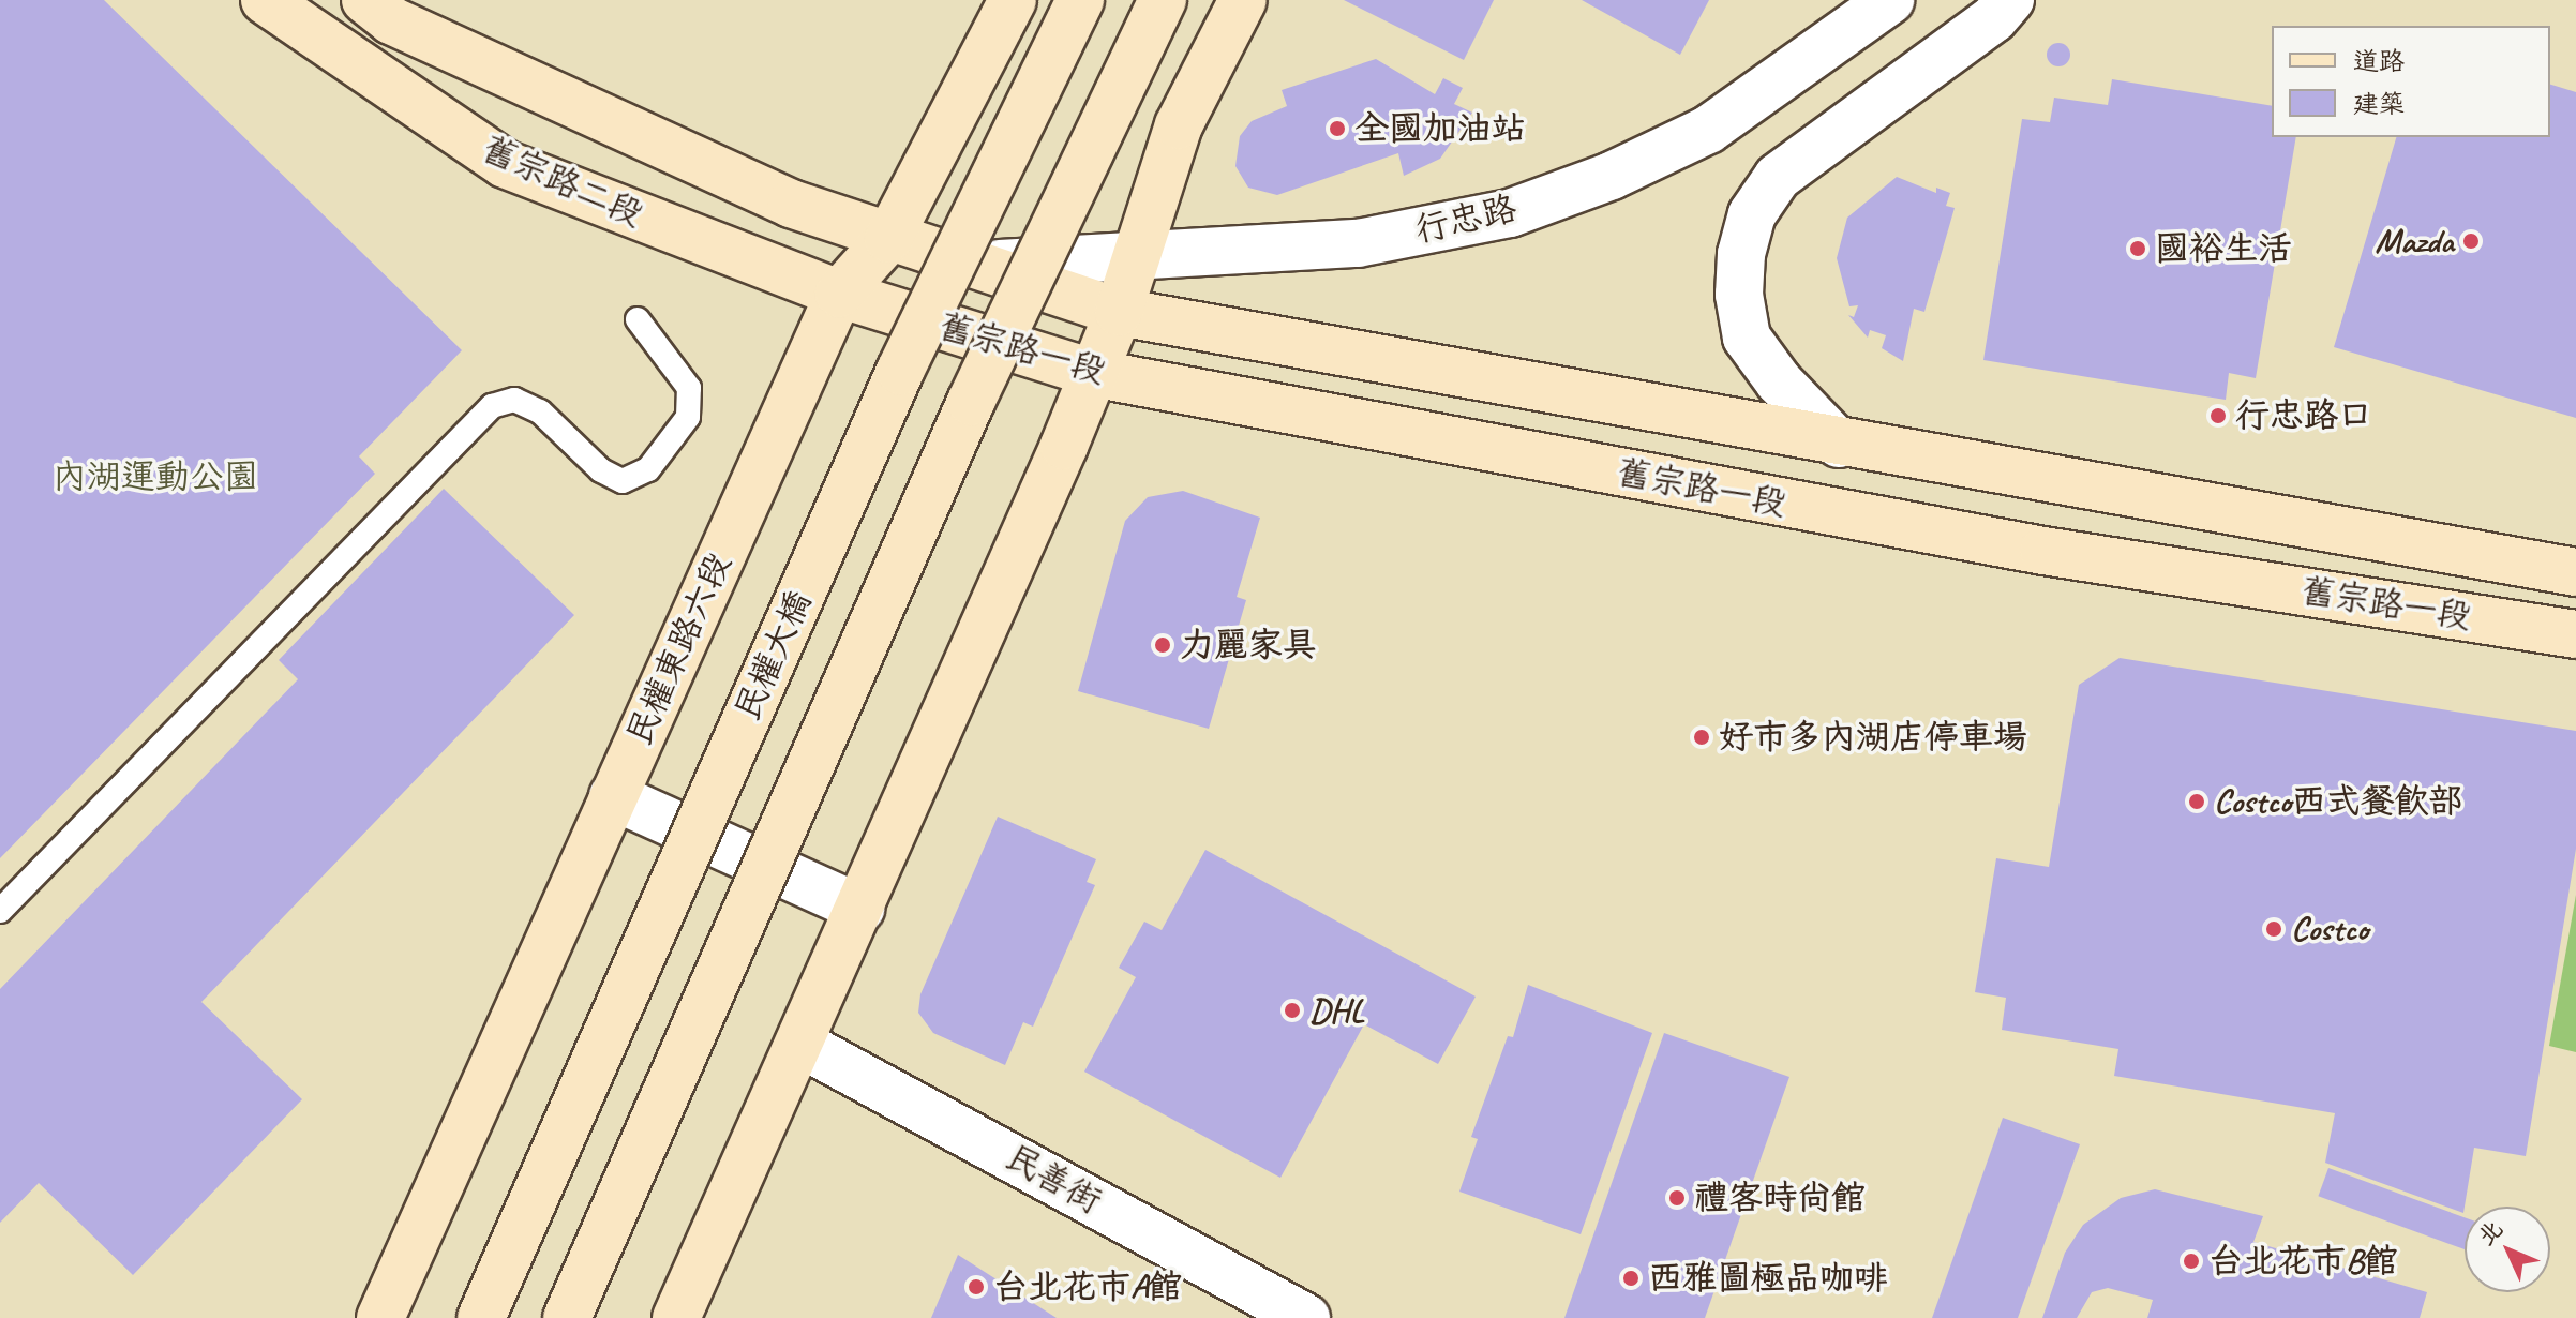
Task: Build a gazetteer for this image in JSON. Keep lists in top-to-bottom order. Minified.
{"streets":{"main road":["舊宗路二段","舊宗路一段","民權東路六段","民權大橋"],"street":["行忠路","民善街"]},"crossings":[["舊宗路二段","舊宗路一段"],["舊宗路二段","民權東路六段"],["行忠路","舊宗路一段"],["舊宗路一段","民權東路六段"]],"parks":["內湖運動公園"],"places":["全國加油站","Mazda","國裕生活","行忠路口","力麗家具","好市多內湖店停車場","Costco西式餐飲部","Costco","DHL","禮客時尚館","台北花市B館","西雅圖極品咖啡","台北花市A館"],"legend":["道路","建築"],"north":"top left"}
